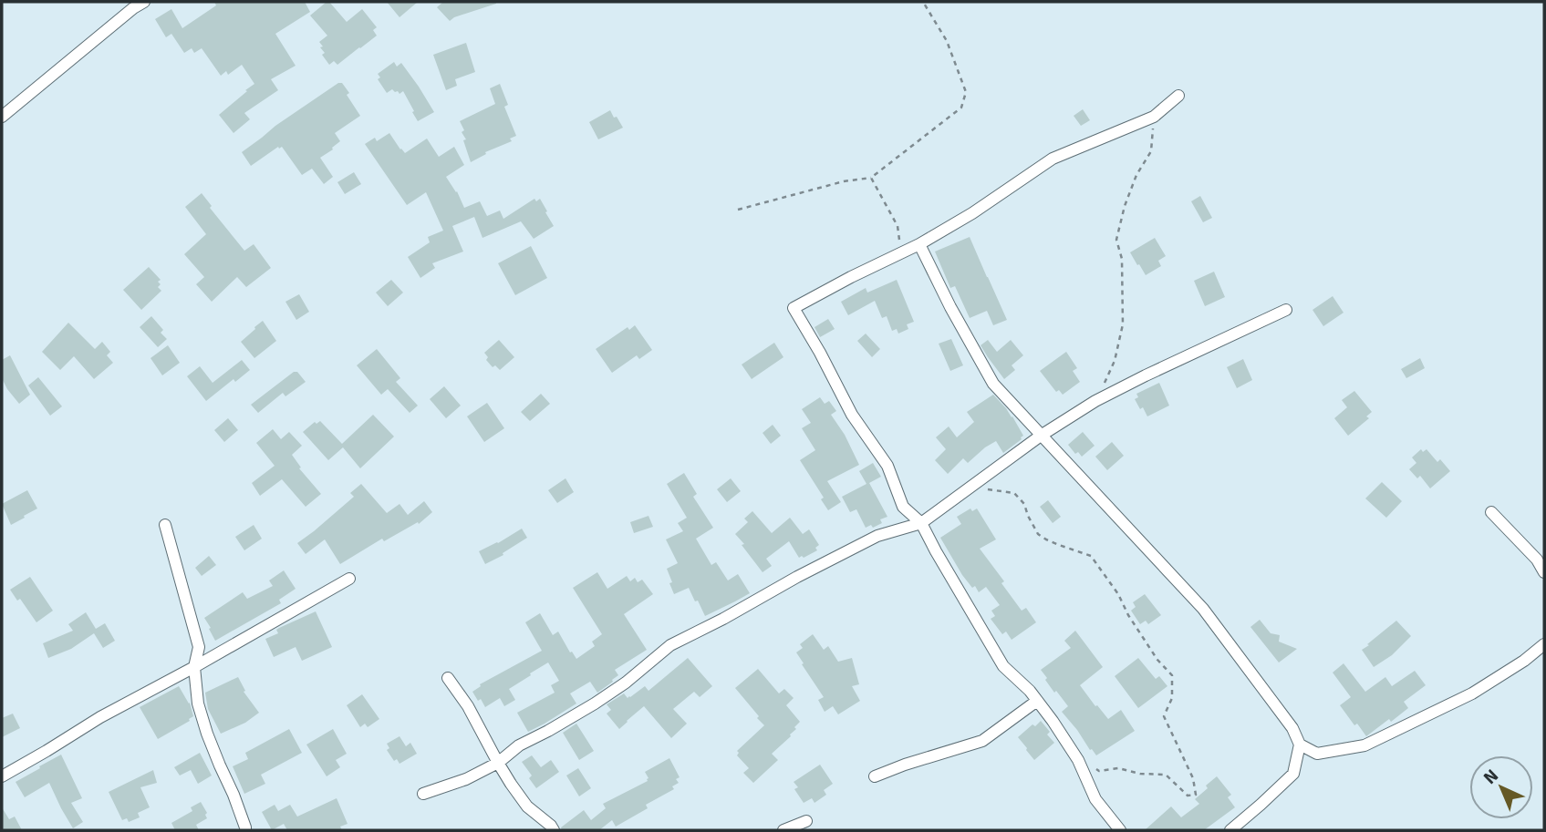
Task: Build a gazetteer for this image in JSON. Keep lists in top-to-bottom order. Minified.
{"north":"top left"}
